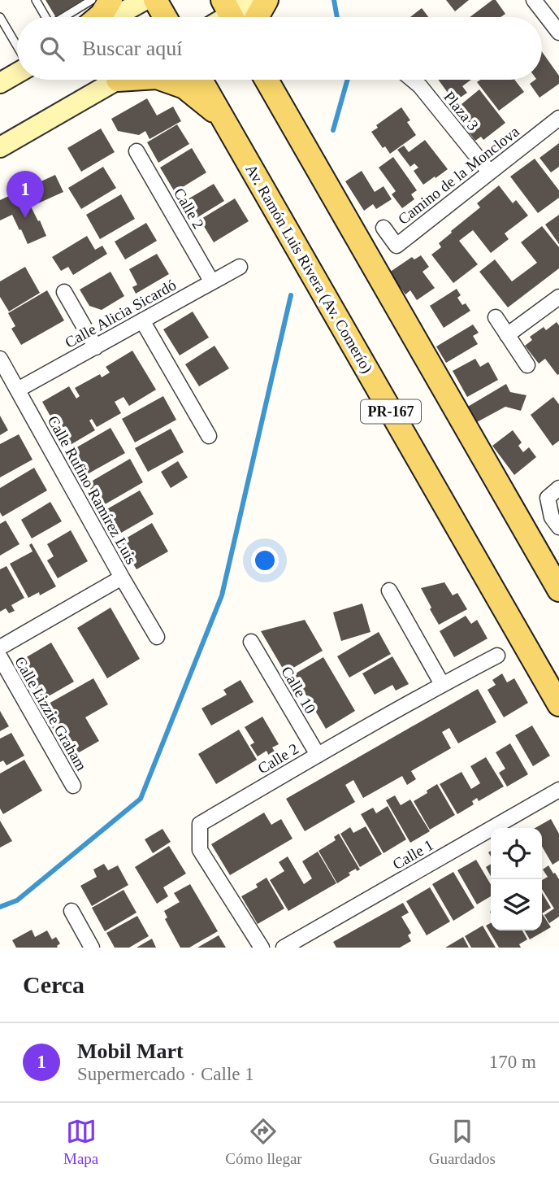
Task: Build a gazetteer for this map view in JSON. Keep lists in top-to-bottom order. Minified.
{"streets":{"main road":["Av. Ramón Luis Rivera (Av. Comerío)","PR-167"],"street":["Plaza 3","Camino de la Monclova","Calle 2","Calle Alicia Sicardó","Calle Rufino Ramírez Luis","Calle 10","Calle Lizzie Graham","Calle 1"]},"crossings":[["Plaza 3","Camino de la Monclova"],["Calle 2","Calle Alicia Sicardó"],["Calle 2","Calle 10"],["Calle Alicia Sicardó","Calle Rufino Ramírez Luis"]],"page":{"search":"Buscar aquí","pins":"1","heading":"Cerca","list":[{"mark":"1","name":"Mobil Mart","note":"Supermercado · Calle 1","value":"170 m"}],"nav":["Mapa","Cómo llegar","Guardados"]}}
